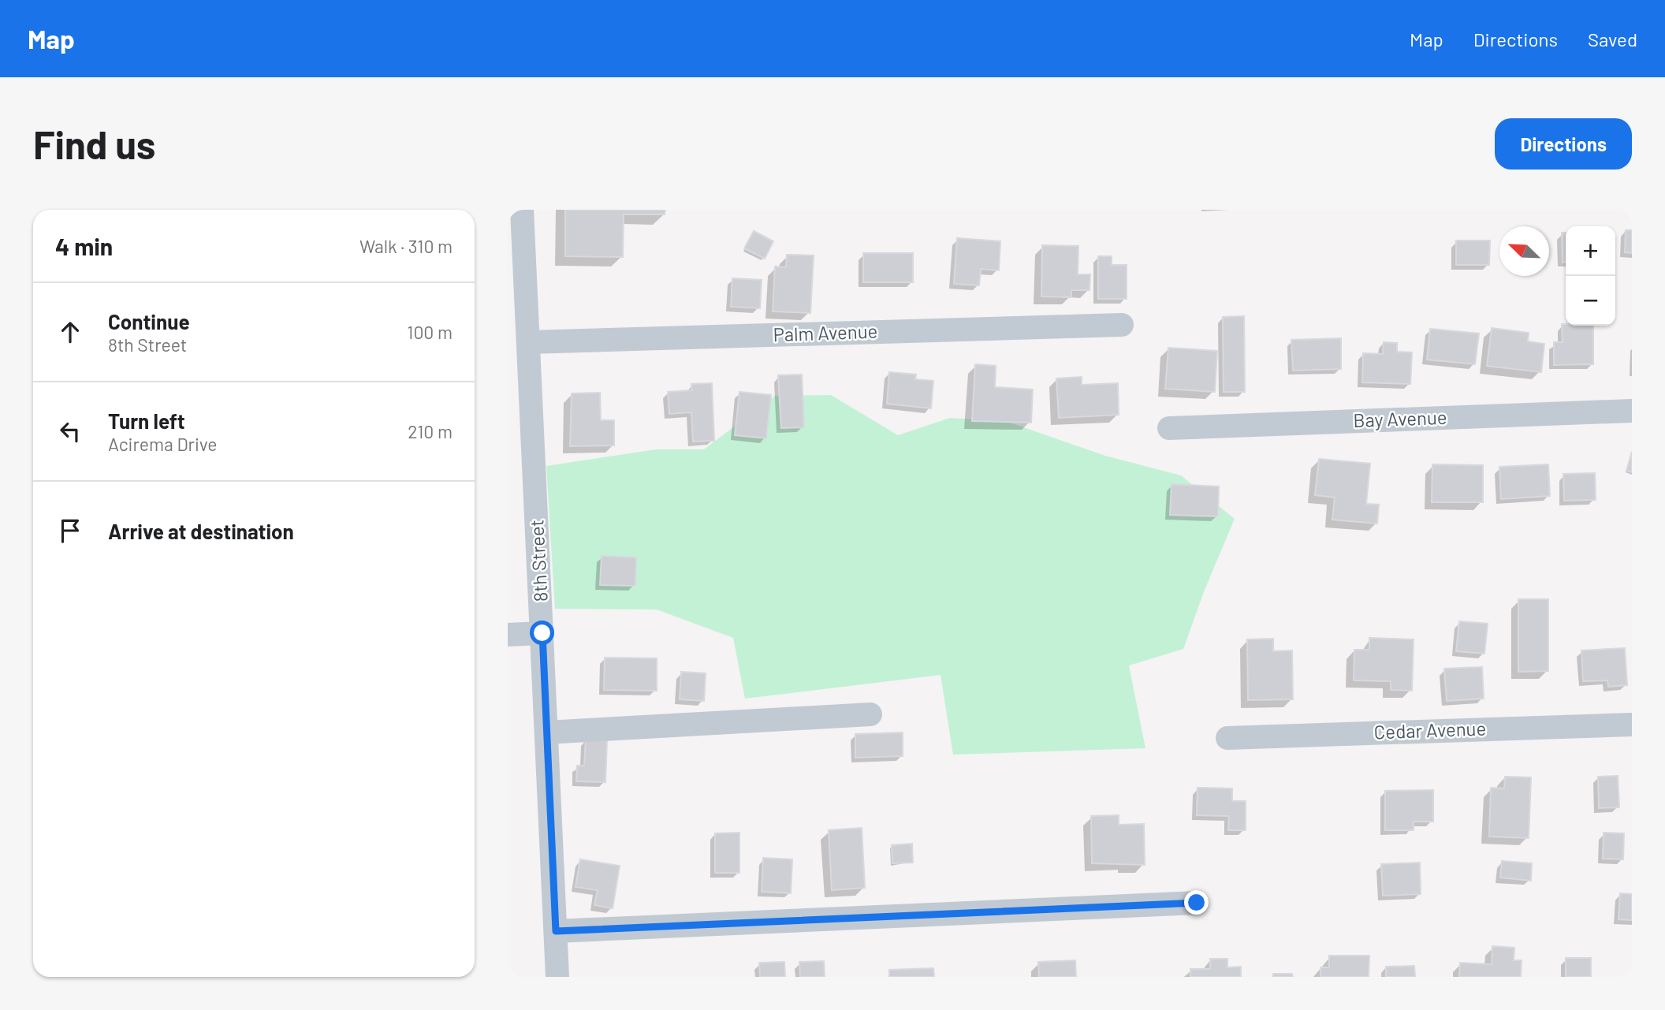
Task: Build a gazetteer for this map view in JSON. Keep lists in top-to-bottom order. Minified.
{"streets":{"street":["Palm Avenue","Bay Avenue","8th Street","Cedar Avenue"]},"crossings":[["Palm Avenue","8th Street"]],"north":"top left","page":{"header":"Map","nav":["Map","Directions","Saved"],"buttons":"Directions","title":"Find us","heading":["4 min","Walk · 310 m"],"map_buttons":["+","−"],"list":[["Continue","8th Street","100 m"],["Turn left","Acirema Drive","210 m"],"Arrive at destination"]}}
